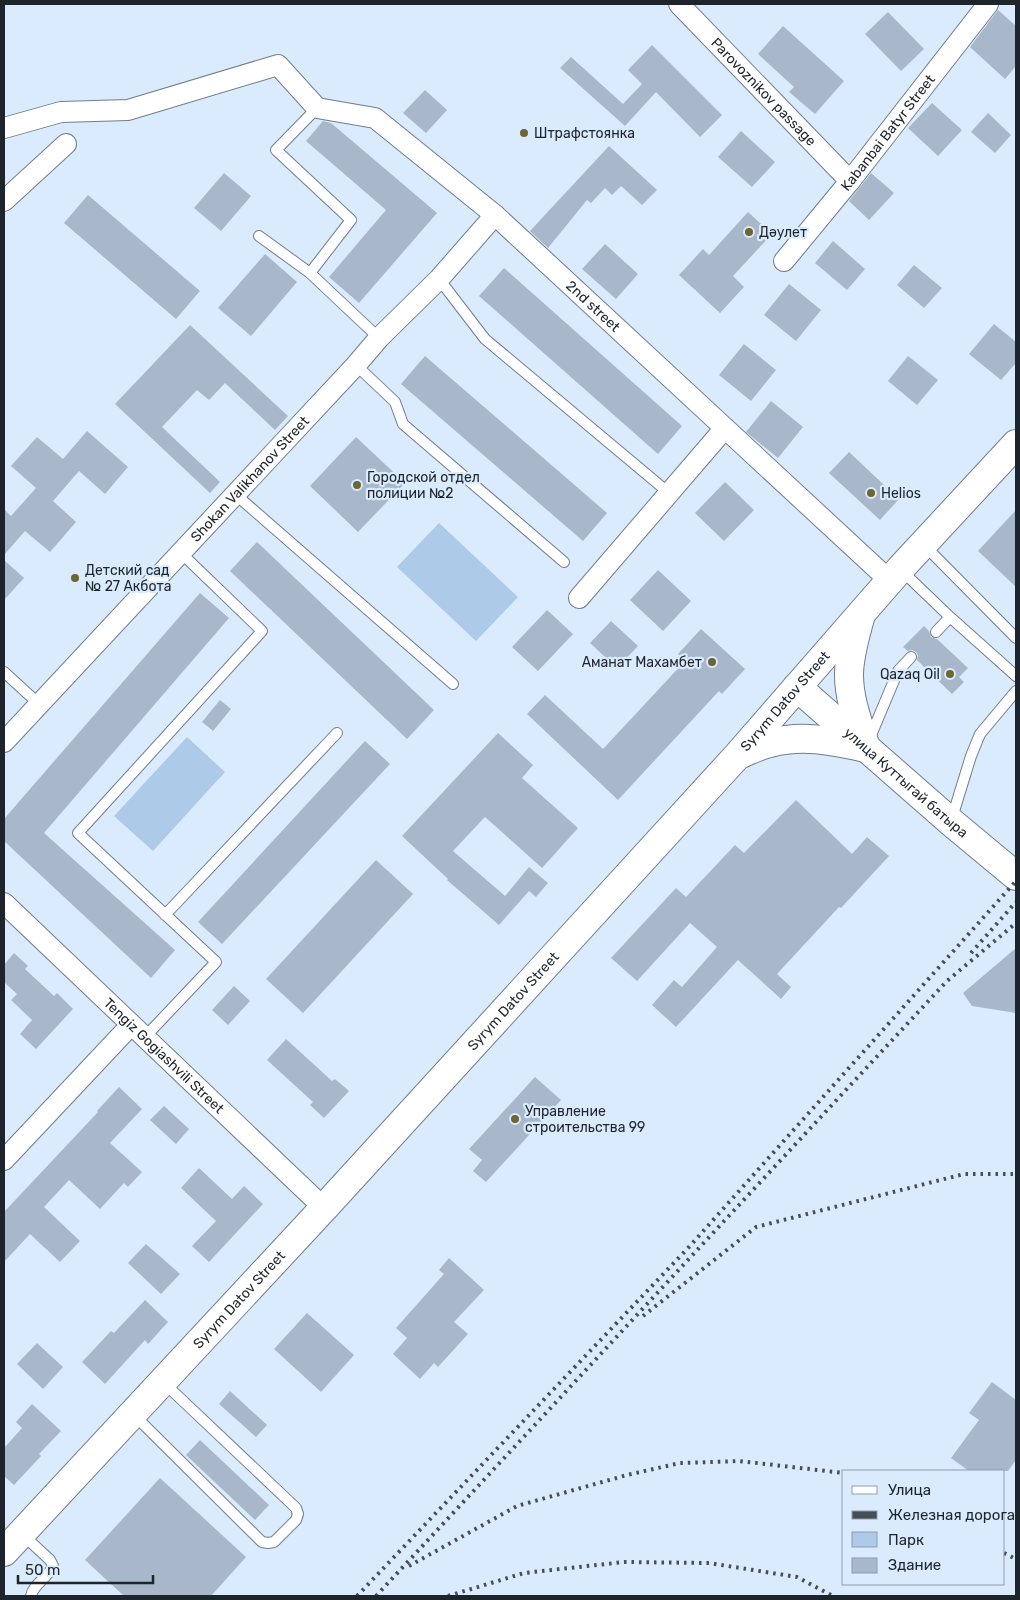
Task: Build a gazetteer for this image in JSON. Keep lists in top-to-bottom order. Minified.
{"streets":{"main road":["Syrym Datov Street","улица Куттыгай батыра"],"street":["Parovoznikov passage","Kabanbai Batyr Street","2nd street","Shokan Valikhanov Street","Tengiz Gogiashvili Street"]},"crossings":[["Parovoznikov passage","Kabanbai Batyr Street"],["2nd street","Shokan Valikhanov Street"],["2nd street","Syrym Datov Street"],["Syrym Datov Street","улица Куттыгай батыра"],["Syrym Datov Street","Tengiz Gogiashvili Street"]],"places":["Штрафстоянка","Дәулет","Городской отдел полиции №2","Helios","Детский сад № 27 Акбота","Аманат Махамбет","Qazaq Oil","Управление строительства 99"],"legend":["Улица","Железная дорога","Парк","Здание"],"scale_bar":"50 m"}
